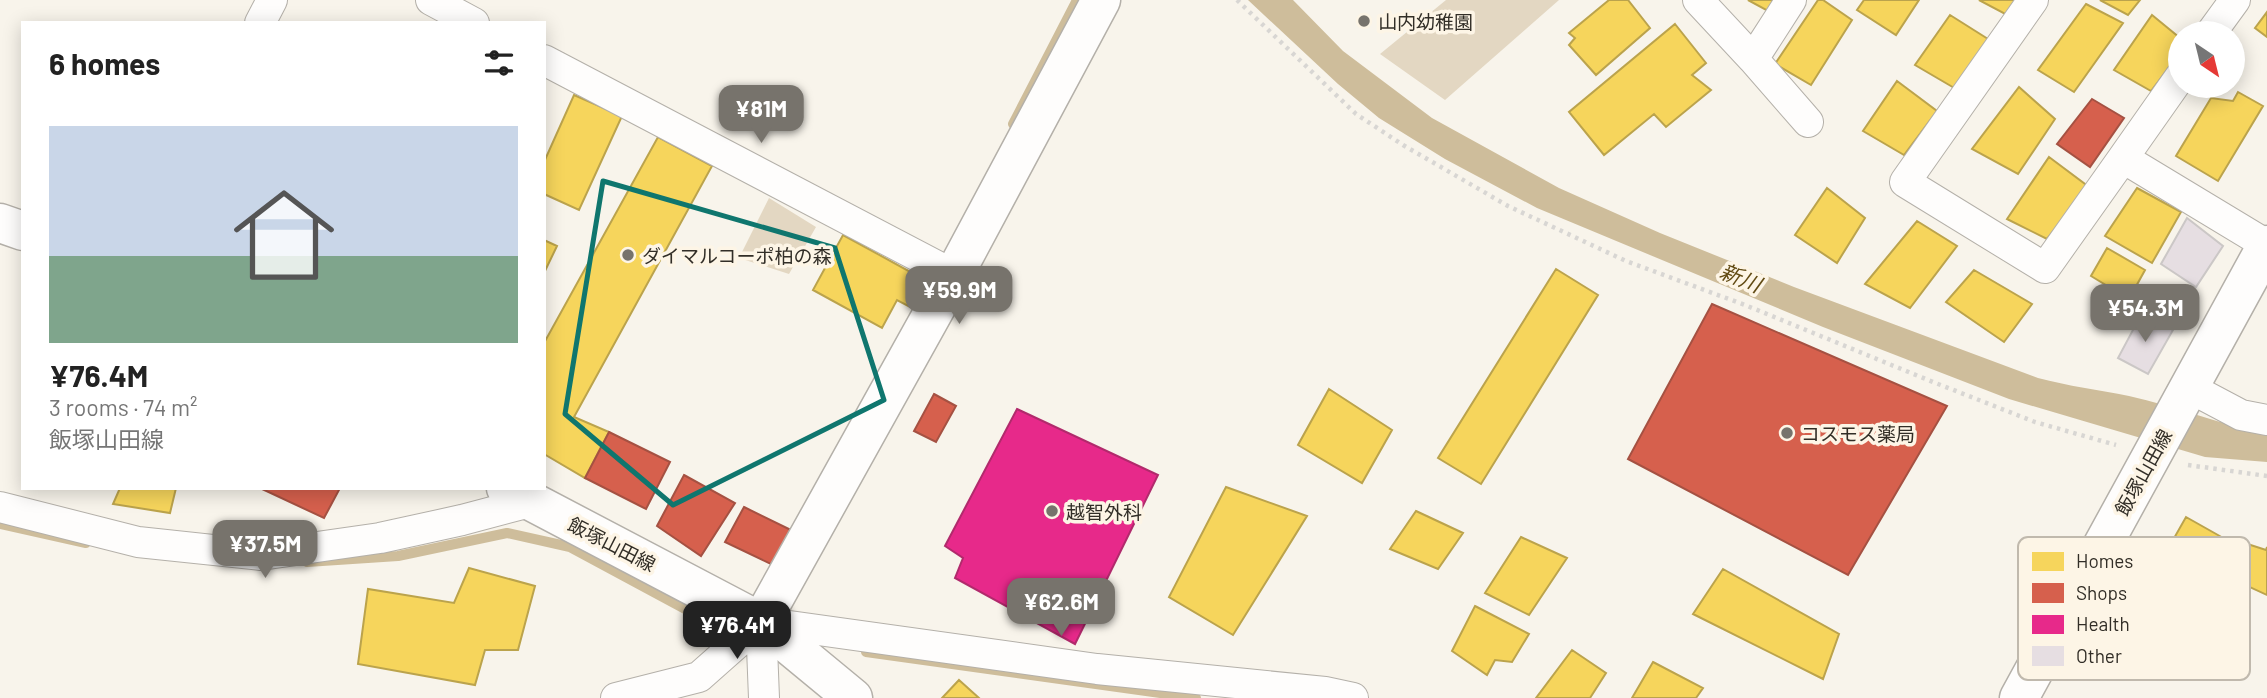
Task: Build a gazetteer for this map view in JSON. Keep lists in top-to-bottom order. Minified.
{"streets":{"main road":["飯塚山田線"]},"water":["新川"],"places":["山内幼稚園","ダイマルコーポ柏の森","コスモス薬局","越智外科"],"legend":["Homes","Shops","Health","Other"],"north":"bottom right","page":{"heading":"6 homes","price":["¥81M","¥59.9M","¥54.3M","¥37.5M","¥62.6M","¥76.4M"],"list":[{"name":"¥76.4M","note":"3 rooms · 74 m² · 飯塚山田線"}]}}
